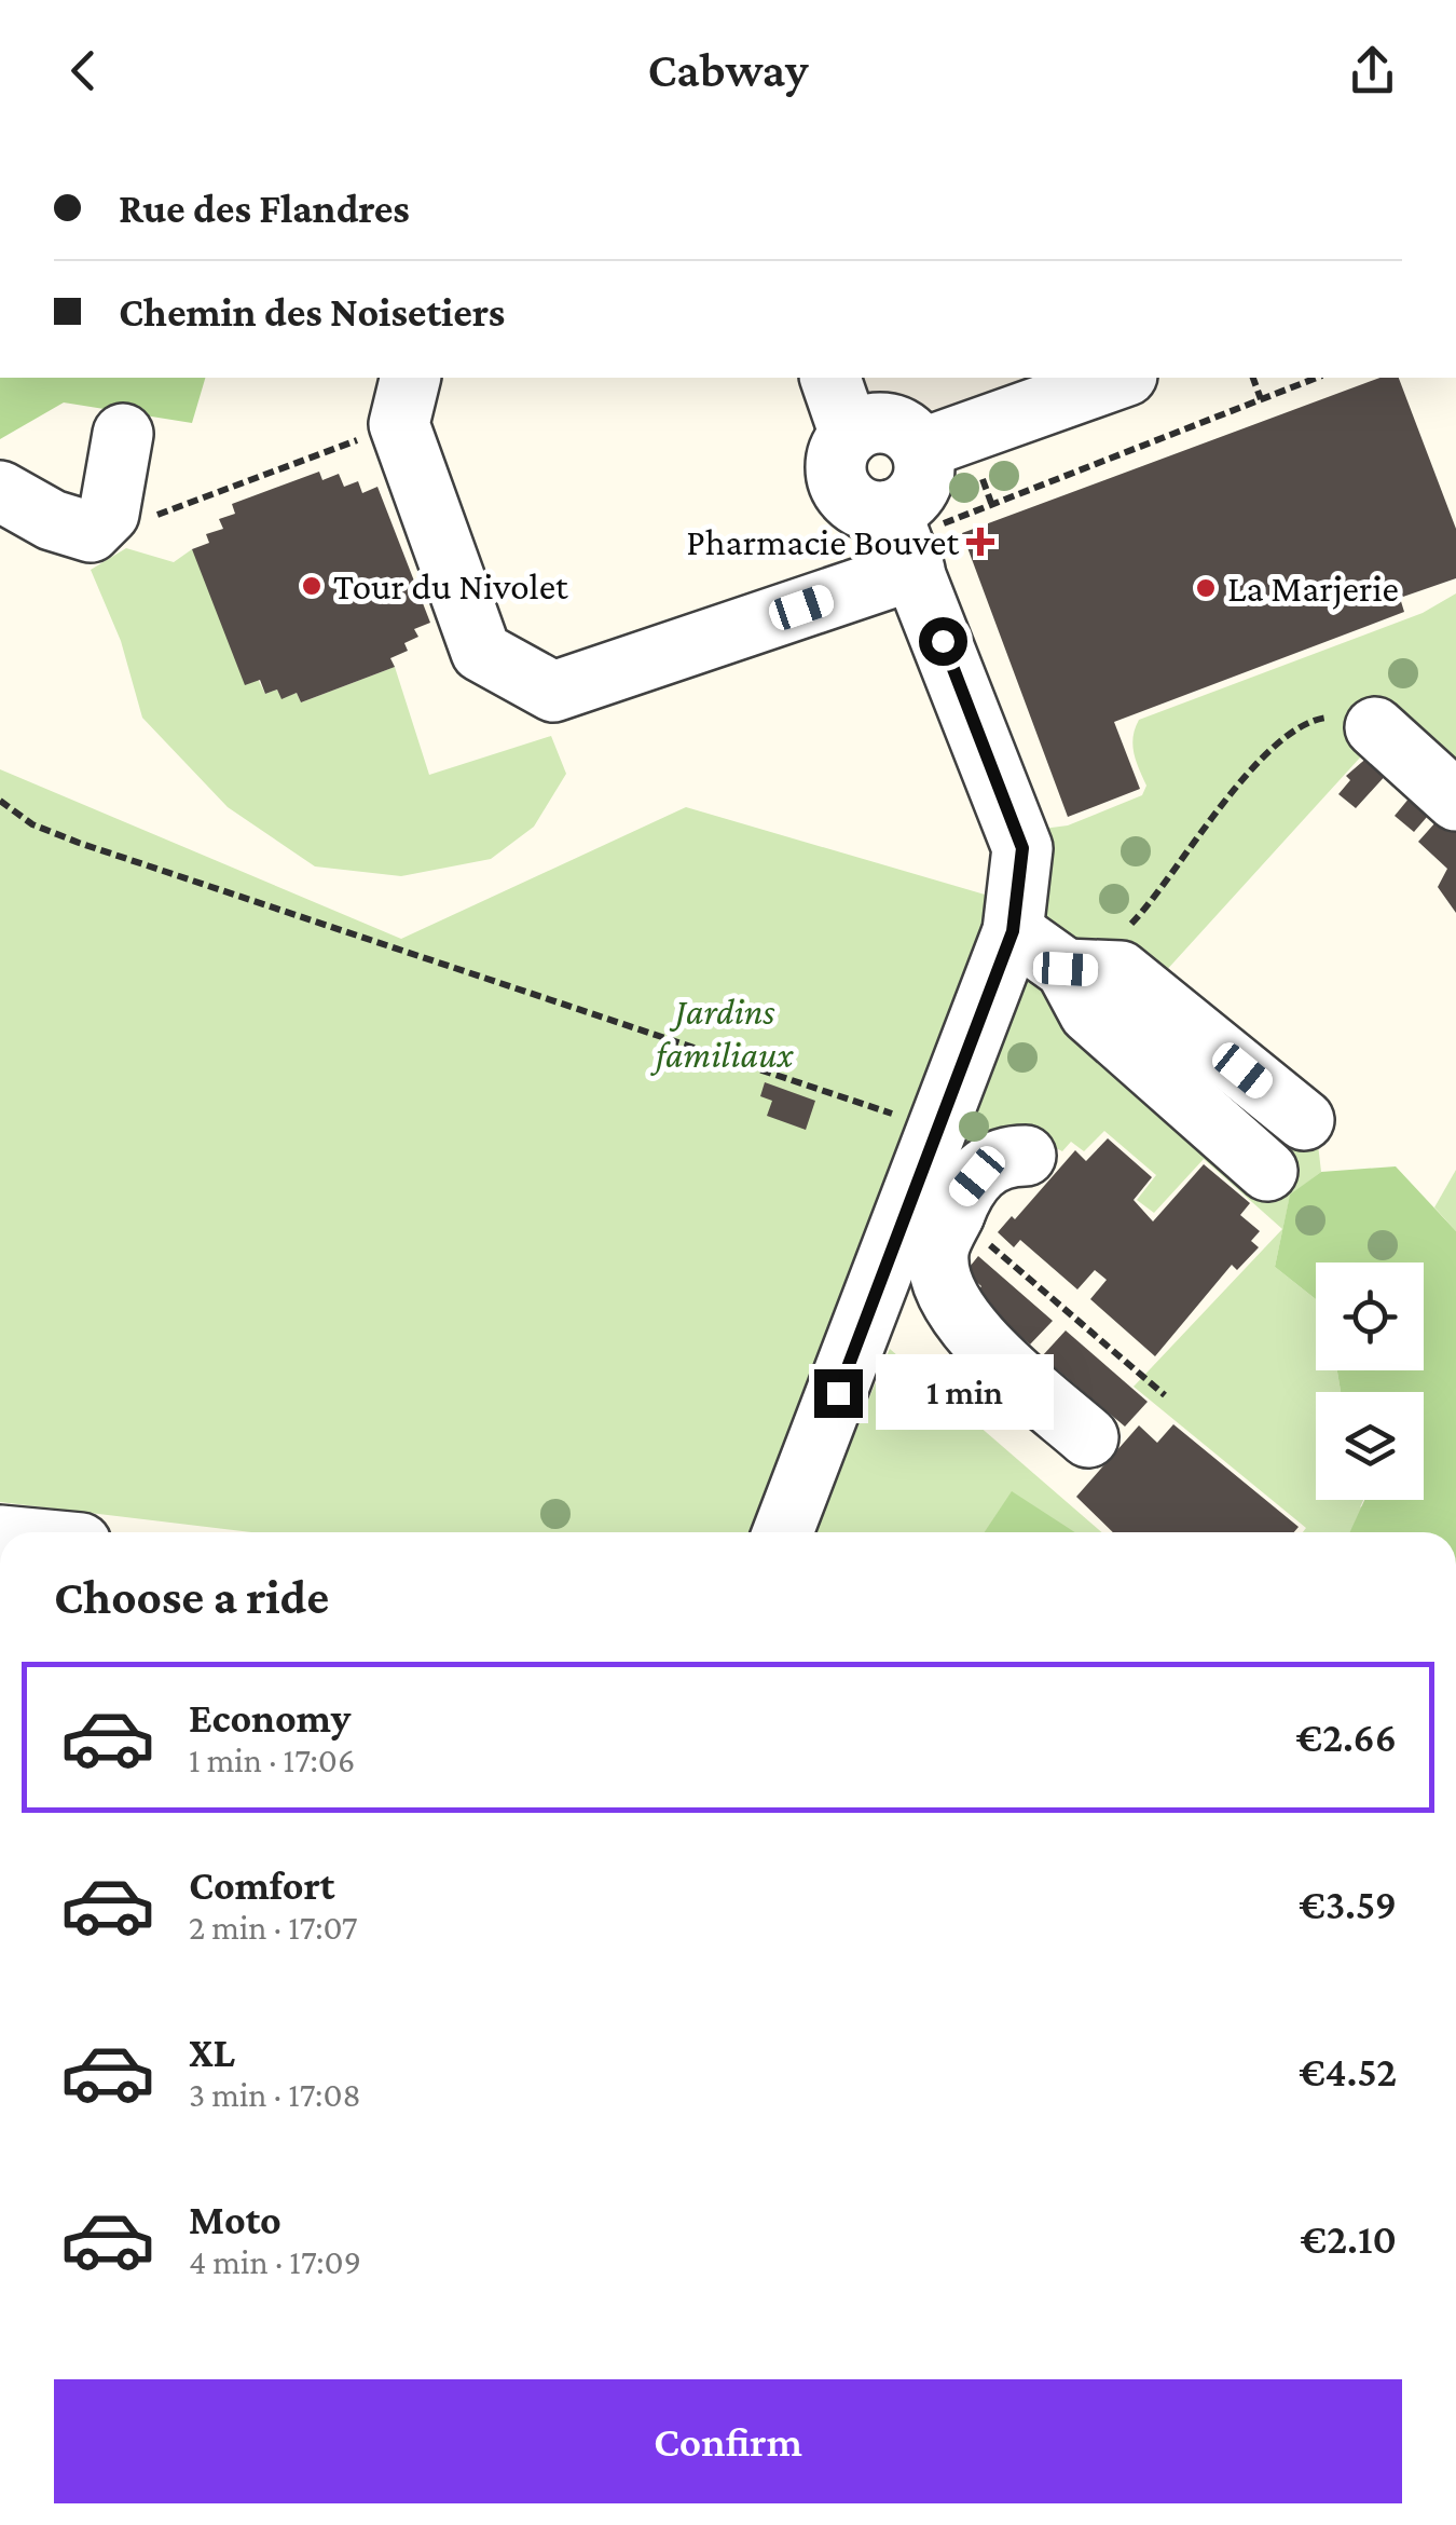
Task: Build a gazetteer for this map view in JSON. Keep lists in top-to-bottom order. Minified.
{"parks":["Jardins familiaux"],"places":{"health":["Pharmacie Bouvet"],"other":["Tour du Nivolet","La Marjerie"]},"page":{"header":"Cabway","banner":["Rue des Flandres","Chemin des Noisetiers"],"bubble":"1 min","heading":"Choose a ride","list":[{"name":"Economy","note":"1 min · 17:06","value":"€2.66"},{"name":"Comfort","note":"2 min · 17:07","value":"€3.59"},{"name":"XL","note":"3 min · 17:08","value":"€4.52"},{"name":"Moto","note":"4 min · 17:09","value":"€2.10"}],"buttons":"Confirm"}}
